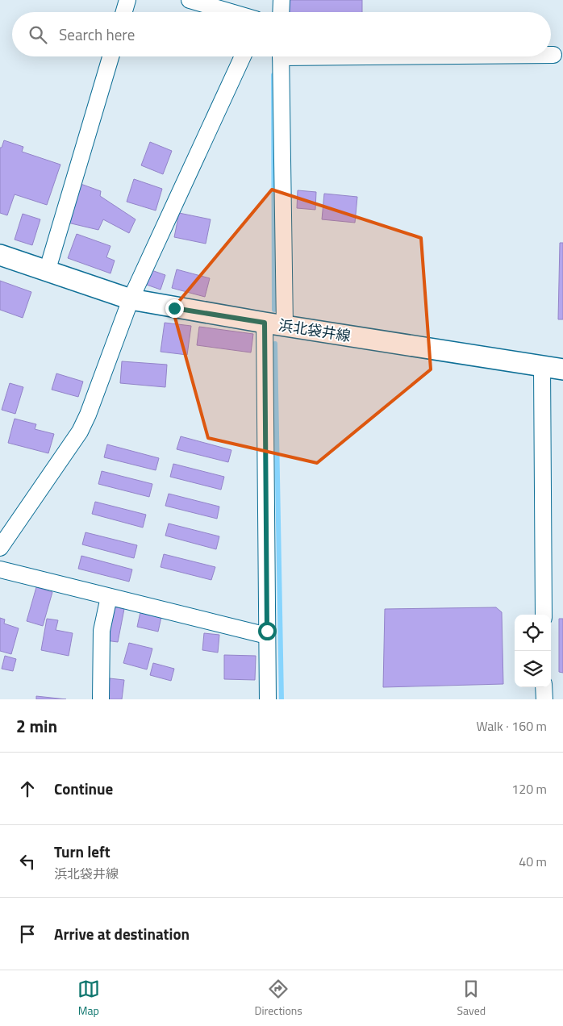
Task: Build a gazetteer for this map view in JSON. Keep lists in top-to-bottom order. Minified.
{"streets":{"main road":["浜北袋井線"]},"page":{"search":"Search here","heading":["2 min","Walk · 160 m"],"list":[["Continue","120 m"],["Turn left","浜北袋井線","40 m"],"Arrive at destination"],"nav":["Map","Directions","Saved"]}}
